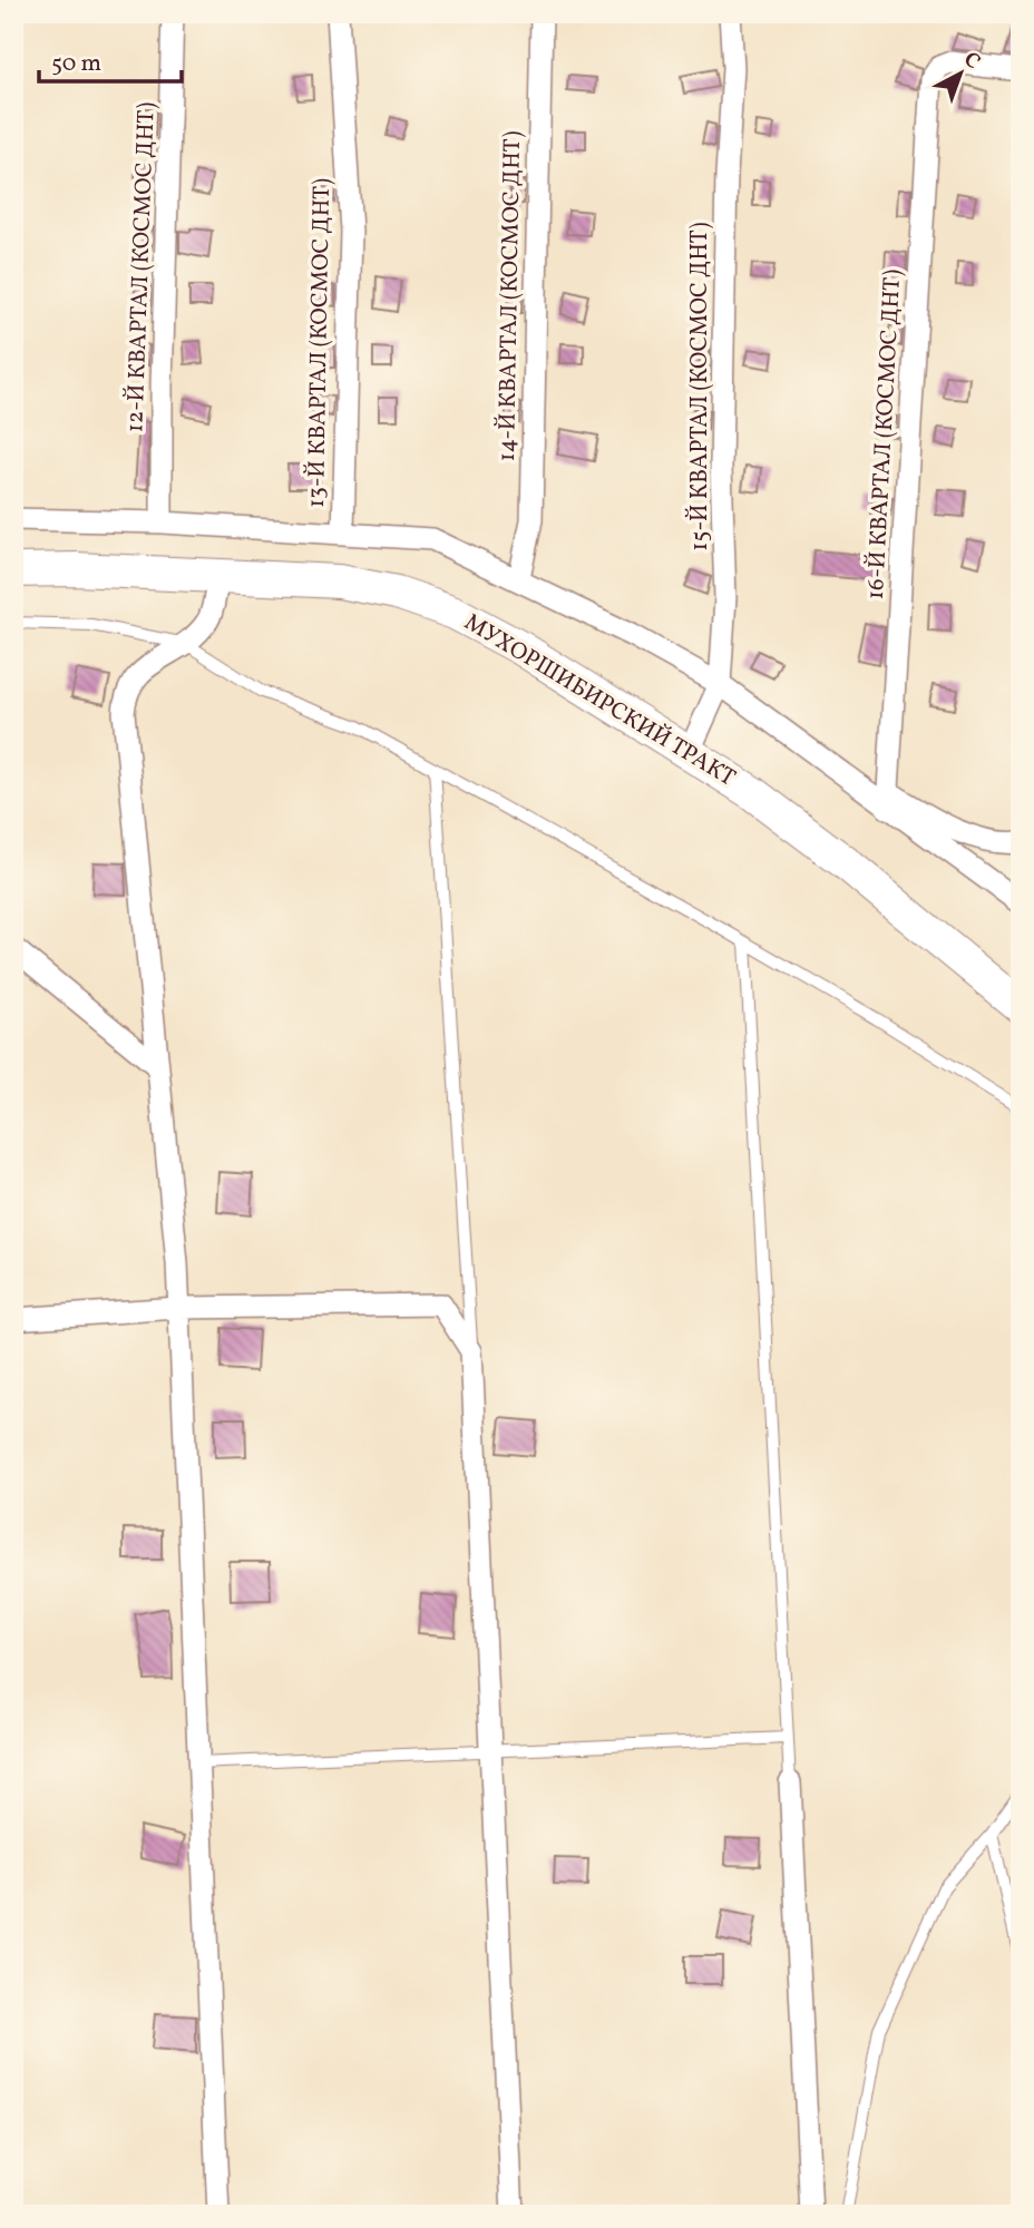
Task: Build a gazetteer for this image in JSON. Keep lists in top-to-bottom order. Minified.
{"streets":{"main road":["МУХОРШИБИРСКИЙ ТРАКТ"],"street":["12-Й КВАРТАЛ (КОСМОС ДНТ)","14-Й КВАРТАЛ (КОСМОС ДНТ)","13-Й КВАРТАЛ (КОСМОС ДНТ)","15-Й КВАРТАЛ (КОСМОС ДНТ)","16-Й КВАРТАЛ (КОСМОС ДНТ)"]},"crossings":[["15-Й КВАРТАЛ (КОСМОС ДНТ)","МУХОРШИБИРСКИЙ ТРАКТ"]],"scale_bar":"50 m","north":"top right"}
